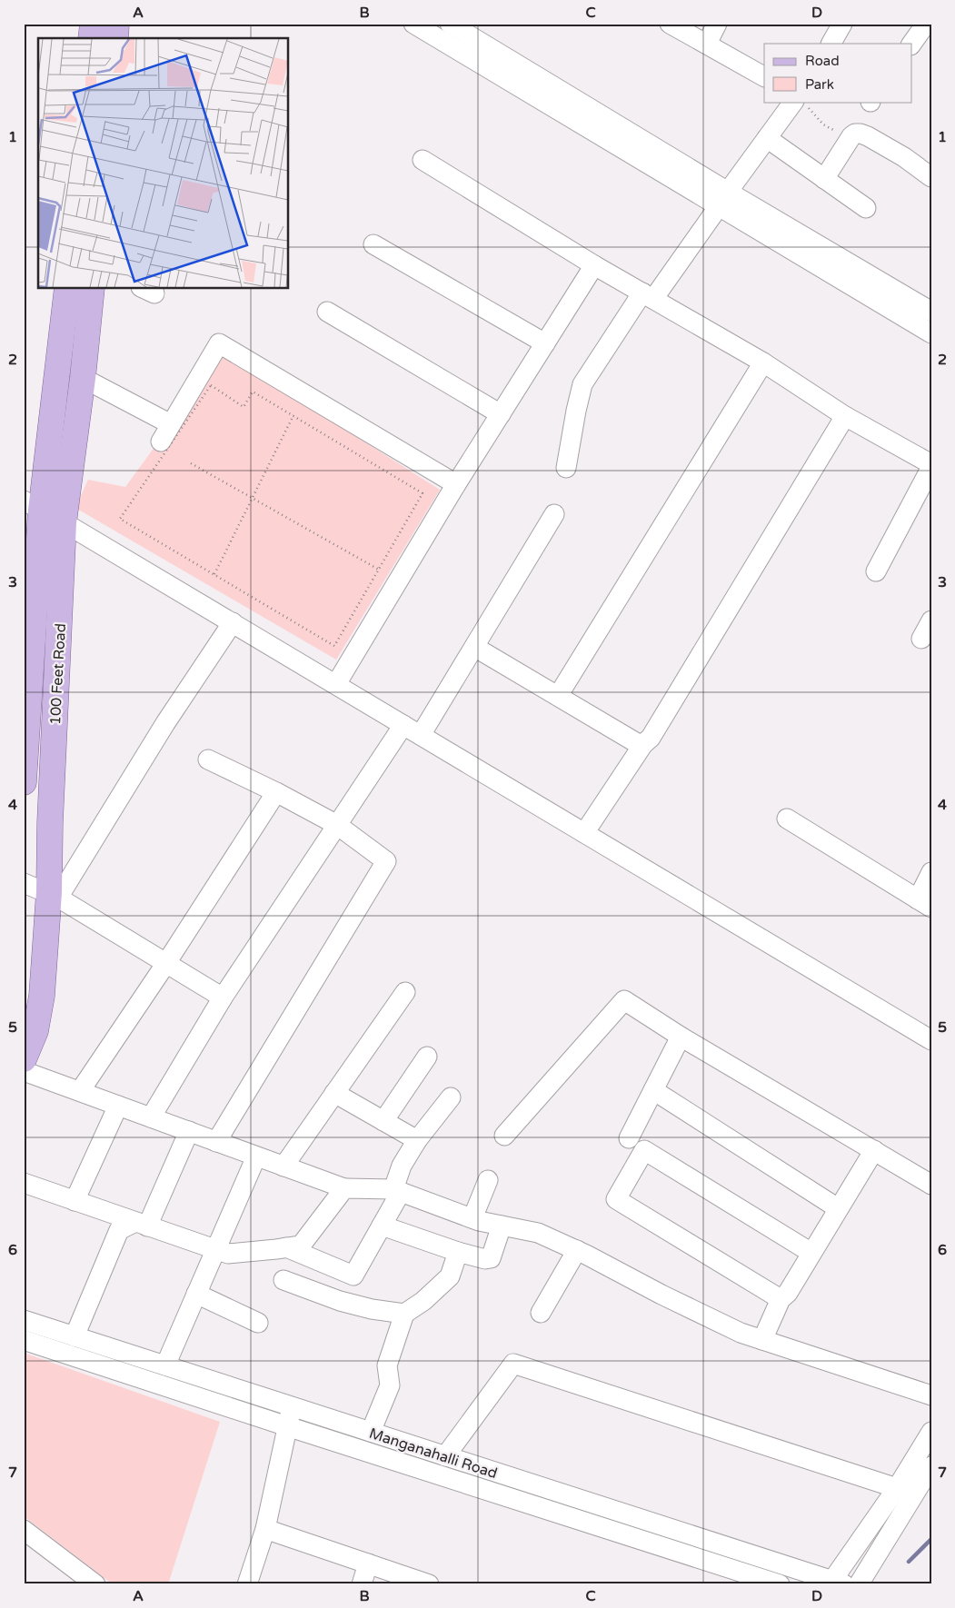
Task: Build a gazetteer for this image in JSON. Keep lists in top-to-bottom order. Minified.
{"streets":{"main road":["100 Feet Road"],"street":["Manganahalli Road"]},"legend":["Road","Park"],"grid":{"columns":["A","B","C","D"],"rows":["1","2","3","4","5","6","7"]}}
